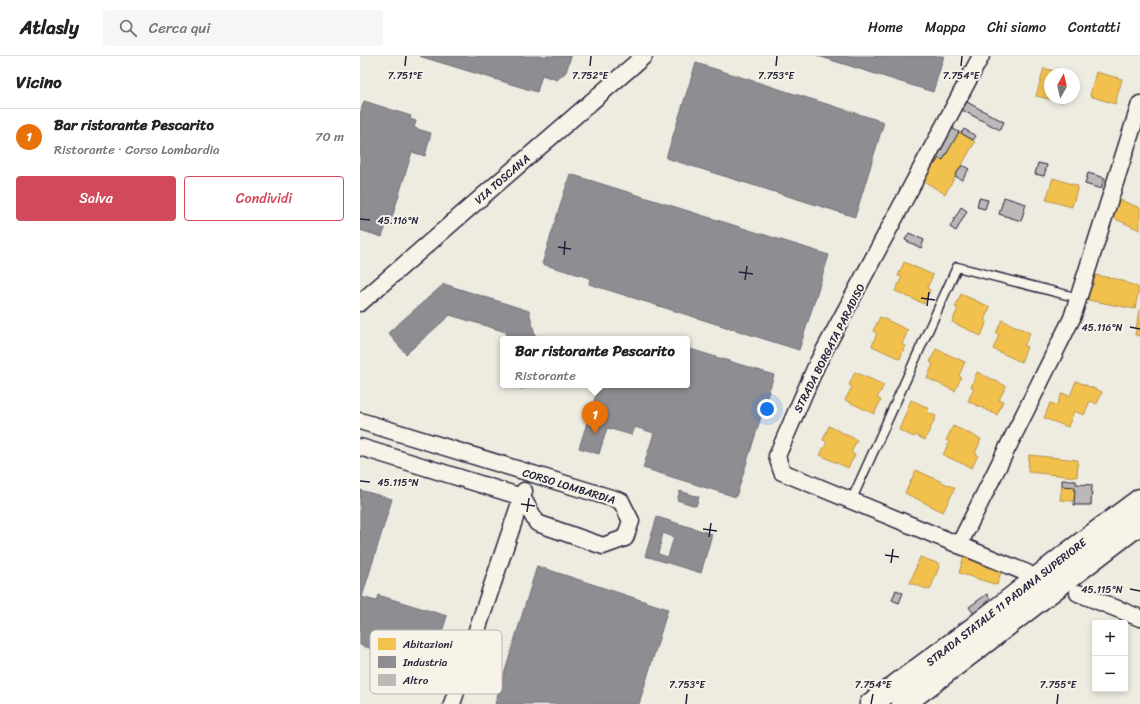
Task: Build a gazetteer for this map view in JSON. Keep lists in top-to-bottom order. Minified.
{"streets":{"highway":["STRADA STATALE 11 PADANA SUPERIORE"],"street":["VIA TOSCANA","STRADA BORGATA PARADISO","CORSO LOMBARDIA"]},"legend":["Abitazioni","Industria","Altro"],"north":"top","page":{"header":"Atlasly","search":"Cerca qui","nav":["Home","Mappa","Chi siamo","Contatti"],"heading":"Vicino","list":[{"mark":"1","name":"Bar ristorante Pescarito","note":"Ristorante · Corso Lombardia","value":"70 m"}],"buttons":["Salva","Condividi"],"popup":["Bar ristorante Pescarito","Ristorante"],"pins":"1","map_buttons":["+","−"]},"coordinates":["7.751°E","7.752°E","7.753°E","7.754°E","45.116°N","45.115°N","7.755°E"]}
